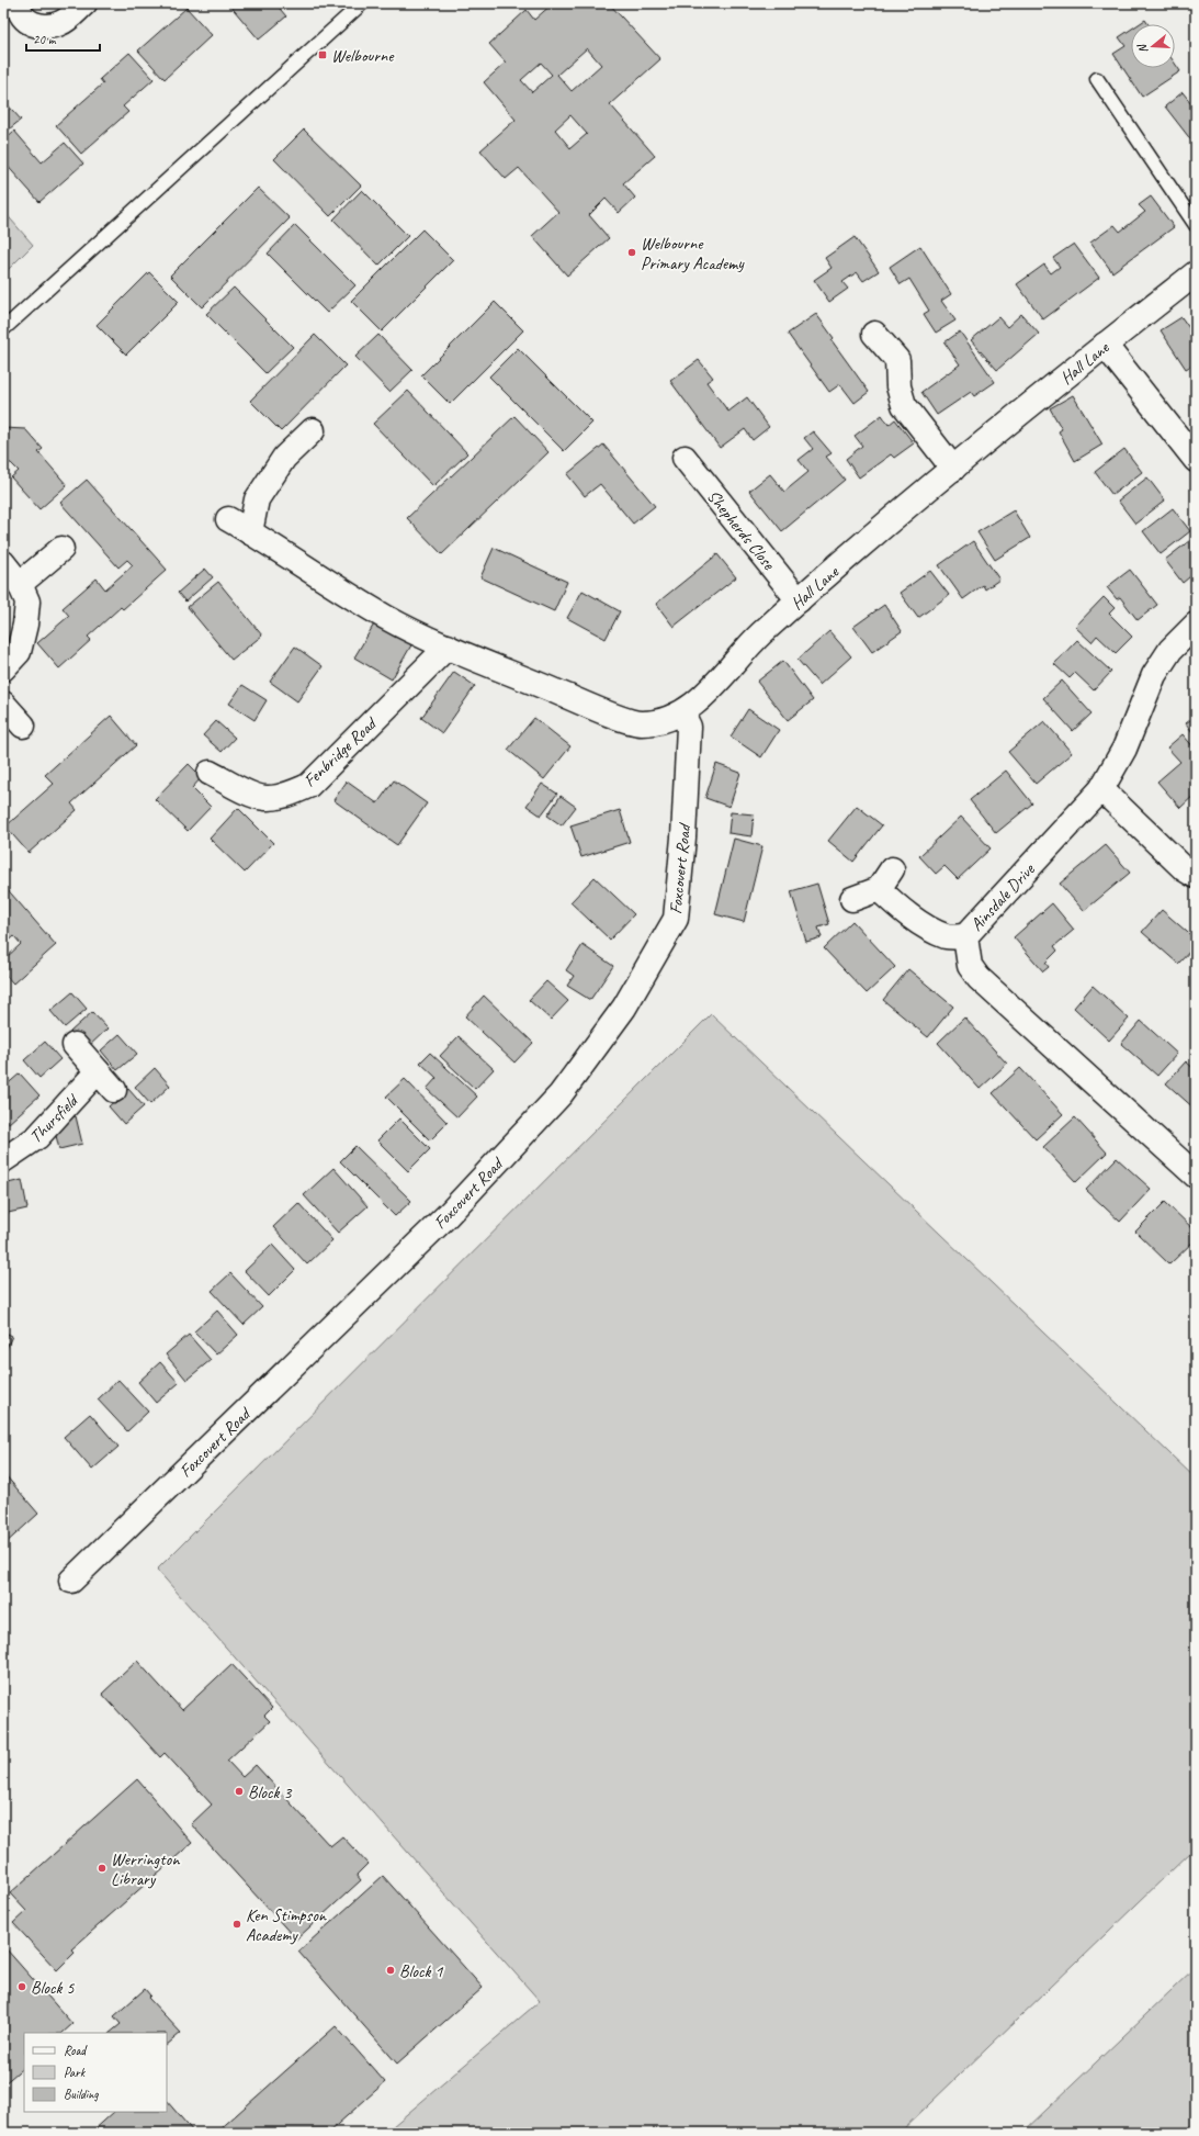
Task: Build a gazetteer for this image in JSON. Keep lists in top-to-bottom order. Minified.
{"streets":{"street":["Hall Lane","Shepherds Close","Fenbridge Road","Foxcovert Road","Ainsdale Drive","Thursfield"]},"crossings":[["Hall Lane","Shepherds Close"],["Hall Lane","Foxcovert Road"]],"places":{"transit":["Welbourne"],"other":["Welbourne Primary Academy","Block 3","Werrington Library","Ken Stimpson Academy","Block 1","Block 5"]},"legend":["Road","Park","Building"],"scale_bar":"20 m","north":"left"}
